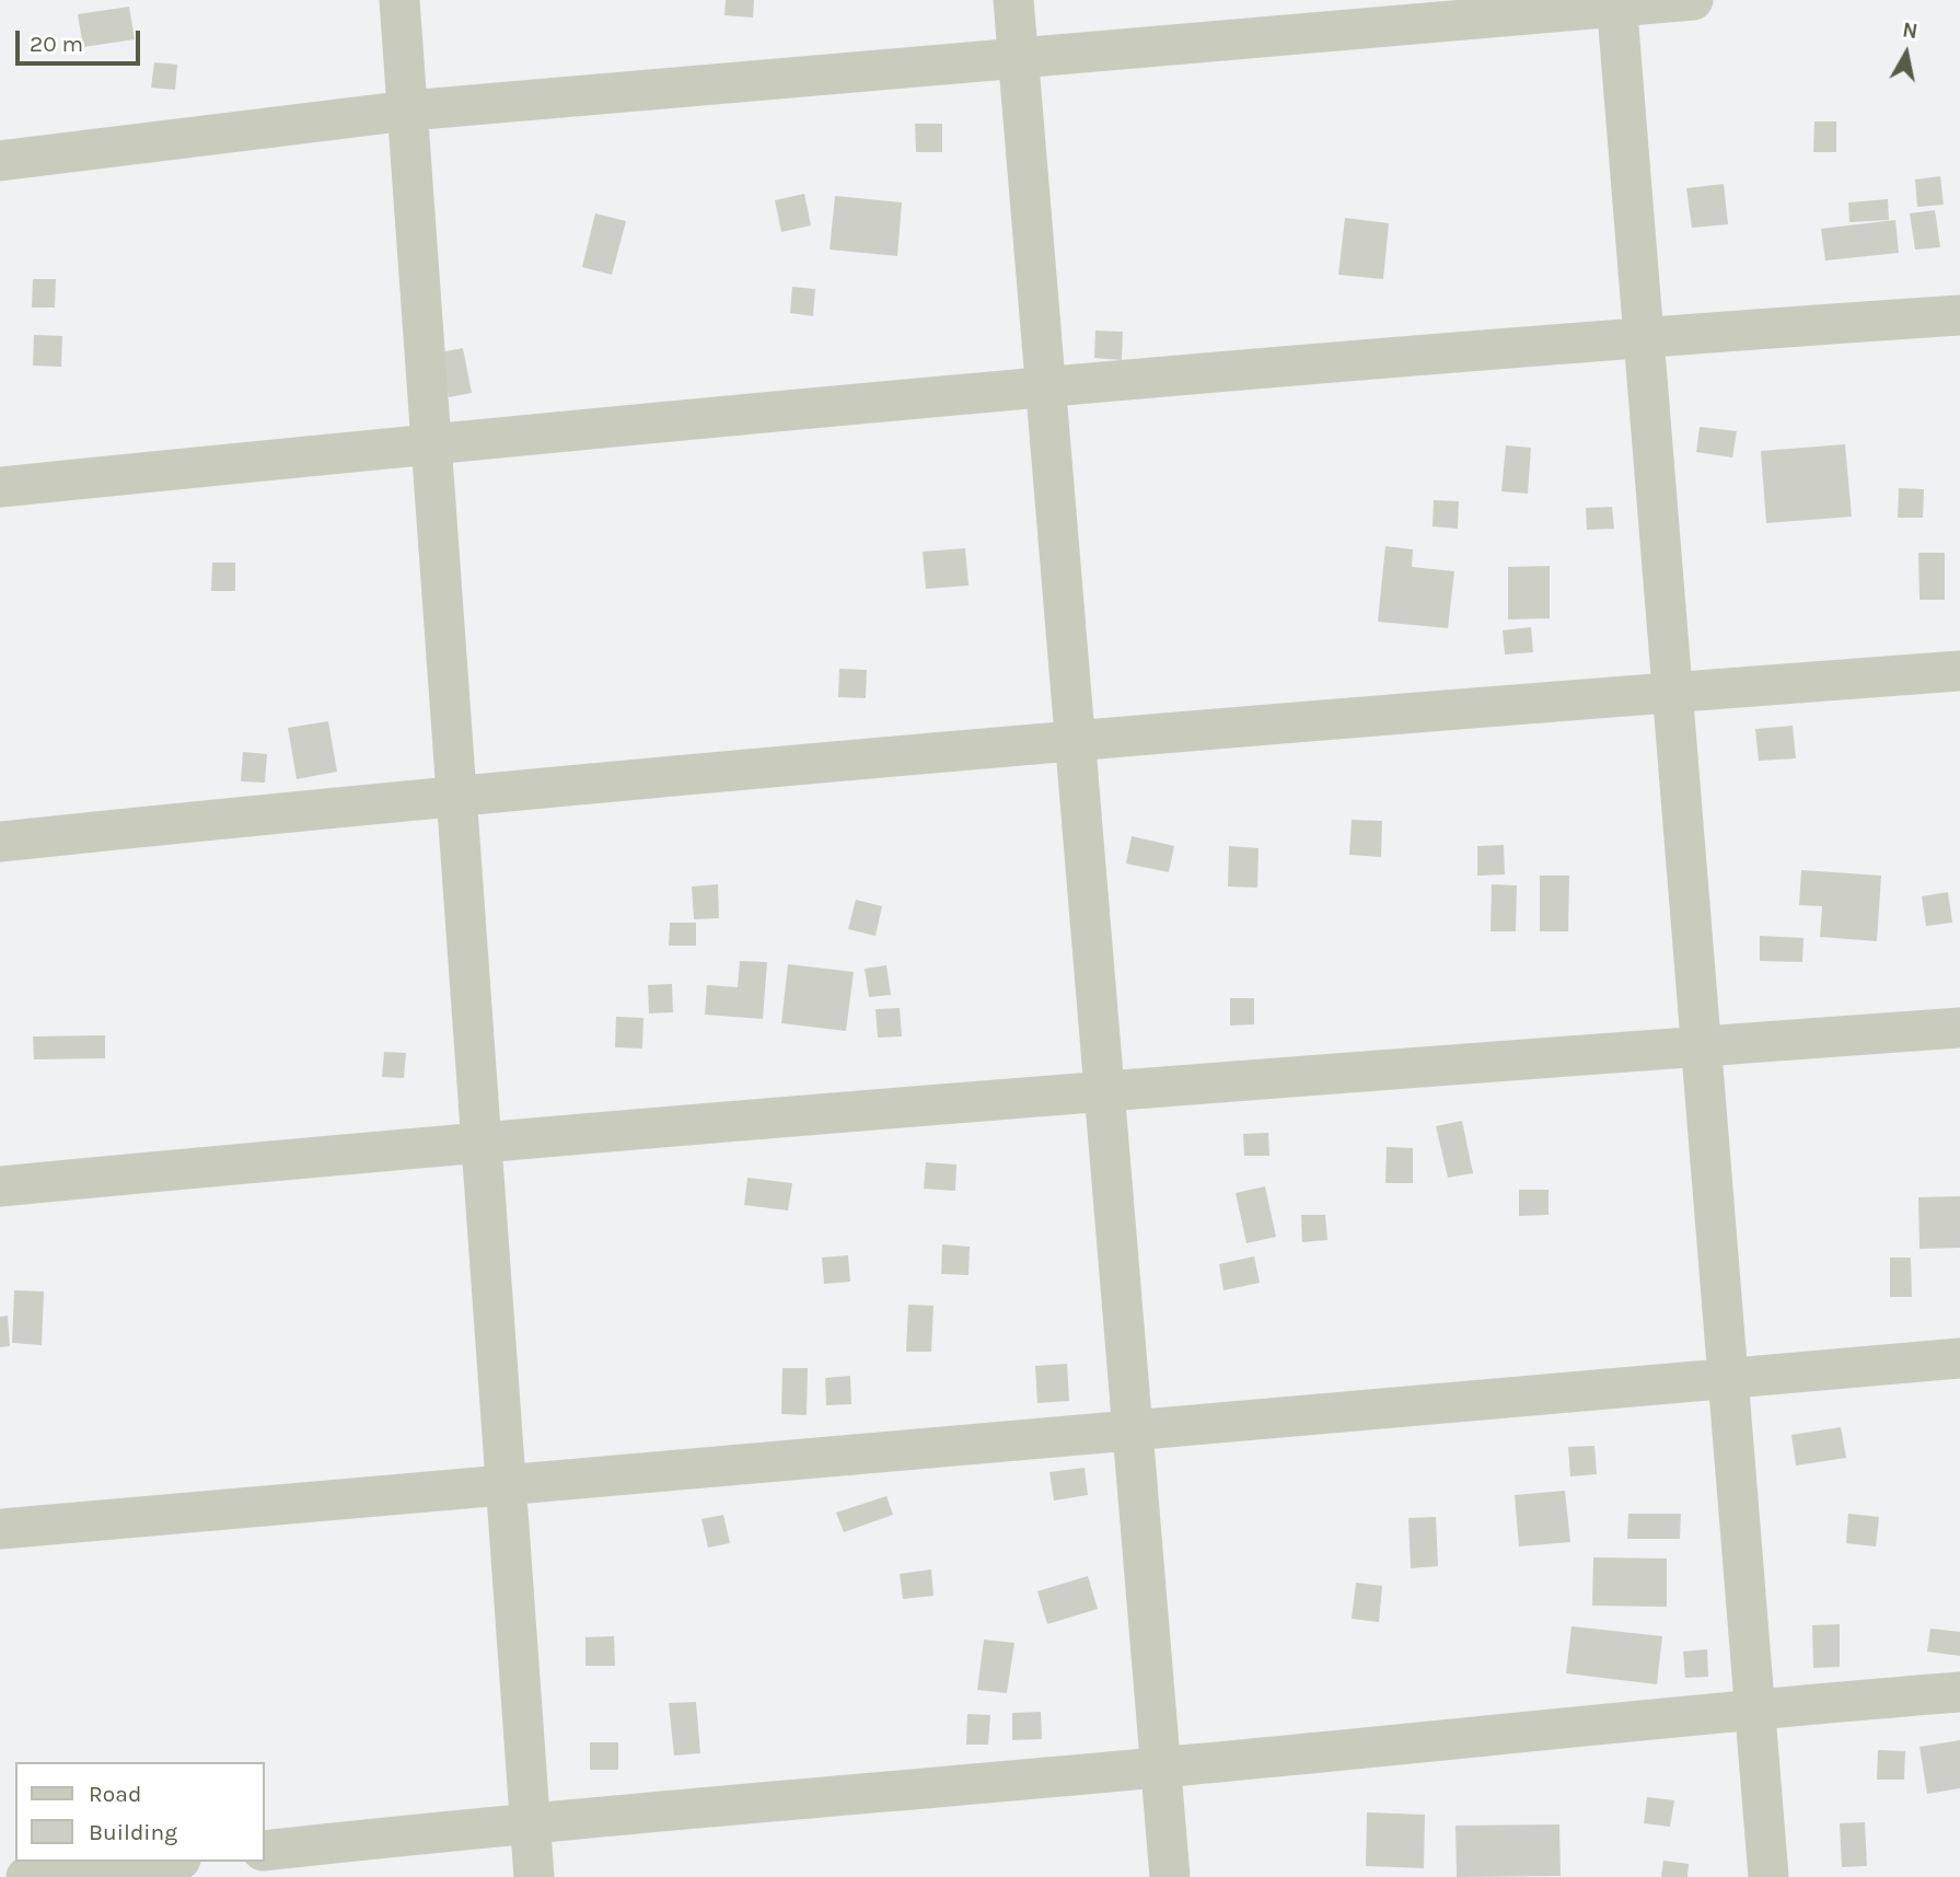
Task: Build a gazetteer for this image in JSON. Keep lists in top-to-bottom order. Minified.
{"legend":["Road","Building"],"scale_bar":"20 m","north":"top"}
